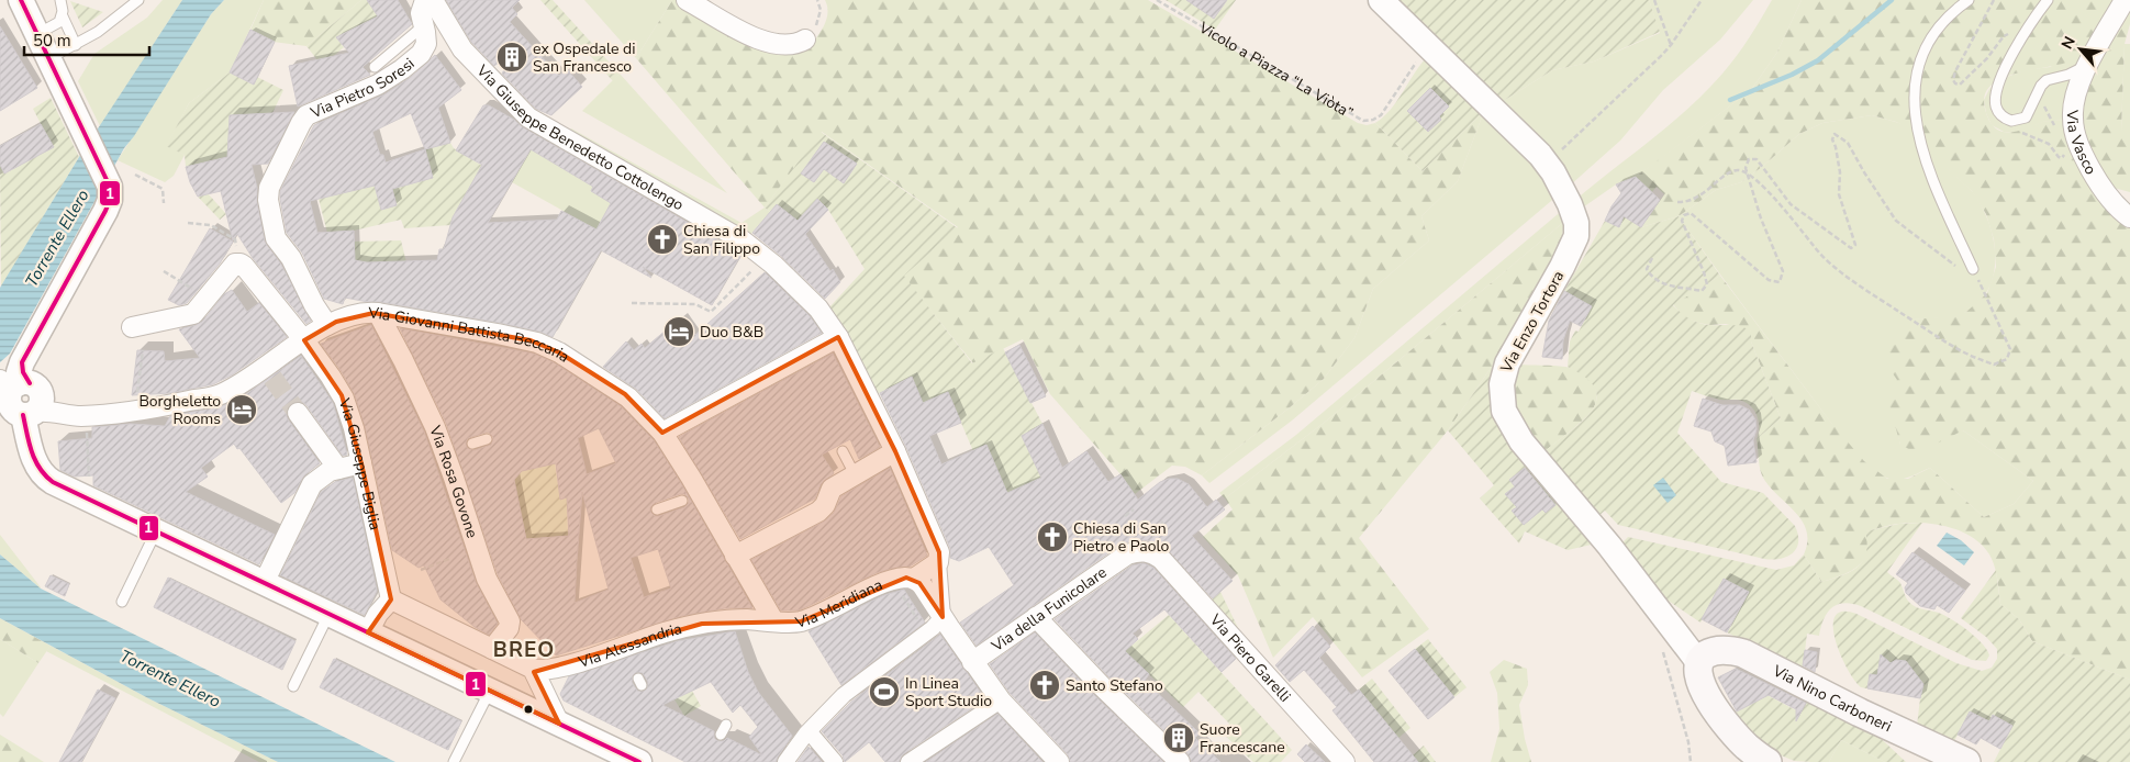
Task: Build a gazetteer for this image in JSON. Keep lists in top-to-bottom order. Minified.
{"streets":{"main road":["Via Enzo Tortora","Via Nino Carboneri"],"street":["Via Pietro Soresi","Via Giuseppe Benedetto Cottolengo","Via Vasco","Via Giovanni Battista Beccaria","Via Giuseppe Biglia","Via Rosa Govone","Via Meridiana","Via della Funicolare","Via Alessandria","Via Piero Garelli"],"path":["Vicolo a Piazza “La Viòta”"]},"crossings":[["Vicolo a Piazza “La Viòta”","Via Enzo Tortora"],["Via Pietro Soresi","Via Giovanni Battista Beccaria"],["Via Giuseppe Benedetto Cottolengo","Via Meridiana"],["Via Enzo Tortora","Via Nino Carboneri"],["Via Giovanni Battista Beccaria","Via Giuseppe Biglia"],["Via Giovanni Battista Beccaria","Via Rosa Govone"],["Via Giovanni Battista Beccaria","Via Meridiana"],["Via Meridiana","Via Alessandria"],["Via della Funicolare","Via Piero Garelli"]],"districts":["BREO"],"water":["Torrente Ellero"],"places":{"building":["ex Ospedale di San Francesco","Suore Francescane"],"church":["Chiesa di San Filippo","Chiesa di San Pietro e Paolo","Santo Stefano"],"hotel":["Duo B&B","Borgheletto Rooms"],"sports":["In Linea Sport Studio"]},"lines":["transit line 1"],"scale_bar":"50 m","north":"top left"}
